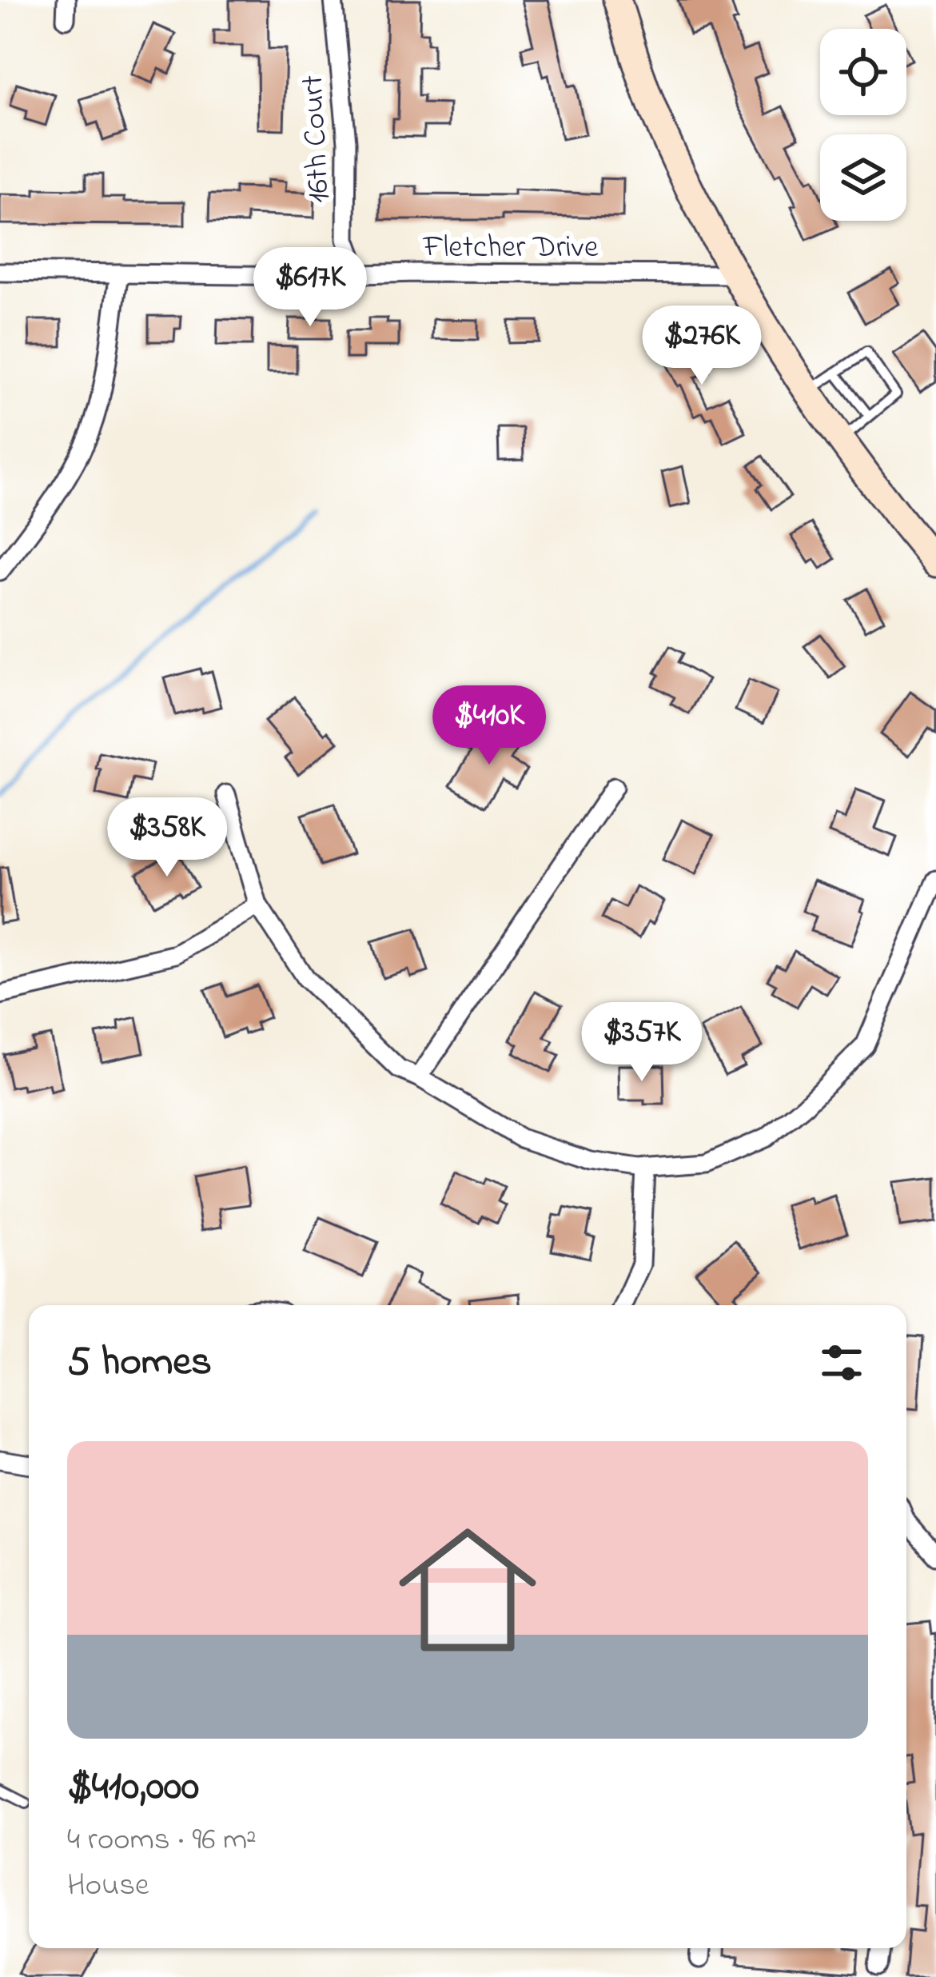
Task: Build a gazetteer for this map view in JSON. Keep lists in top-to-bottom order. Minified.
{"streets":{"street":["16th Court","Fletcher Drive"]},"crossings":[["16th Court","Fletcher Drive"]],"page":{"price":["$617K","$276K","$410K","$358K","$357K"],"heading":"5 homes","list":[{"name":"$410,000","note":"4 rooms · 96 m² · House"}]}}
